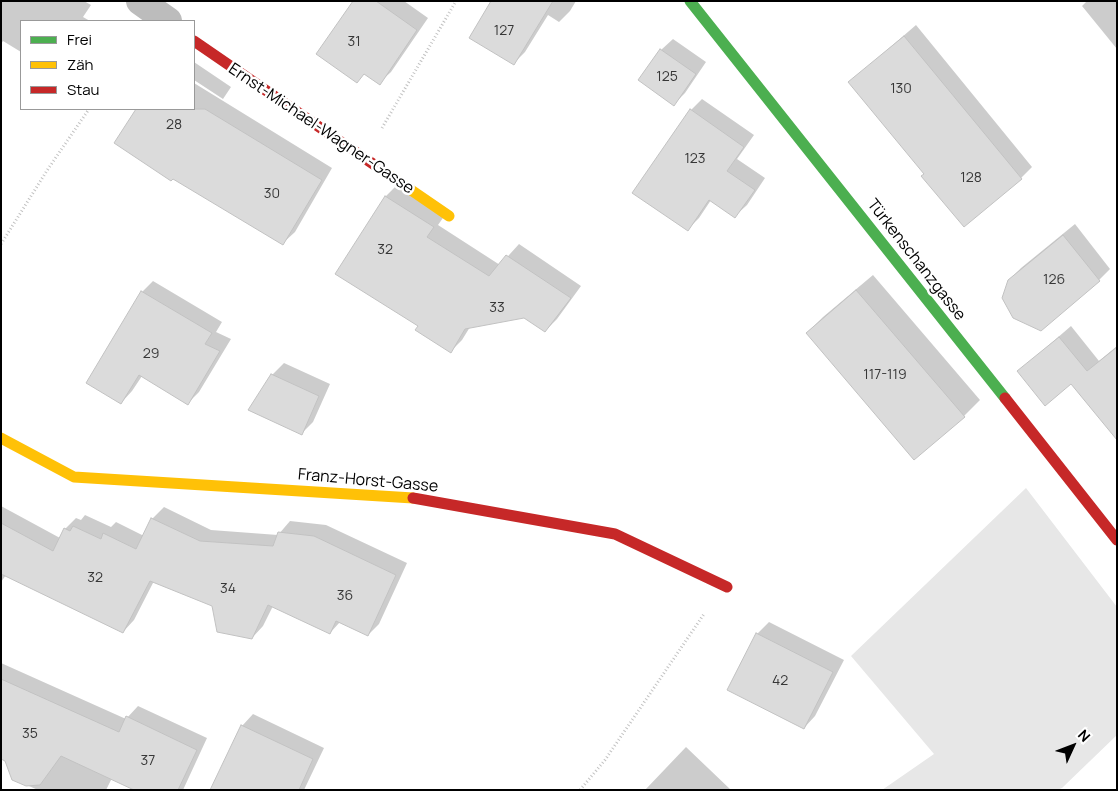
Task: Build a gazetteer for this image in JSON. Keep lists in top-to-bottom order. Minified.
{"streets":{"street":["Ernst-Michael-Wagner-Gasse","Türkenschanzgasse","Franz-Horst-Gasse"]},"house_numbers":["127","31","125","130","28","123","128","30","32","126","33","29","117-119","32","34","36","42","35","37"],"legend":["Frei","Zäh","Stau"],"north":"top right"}
